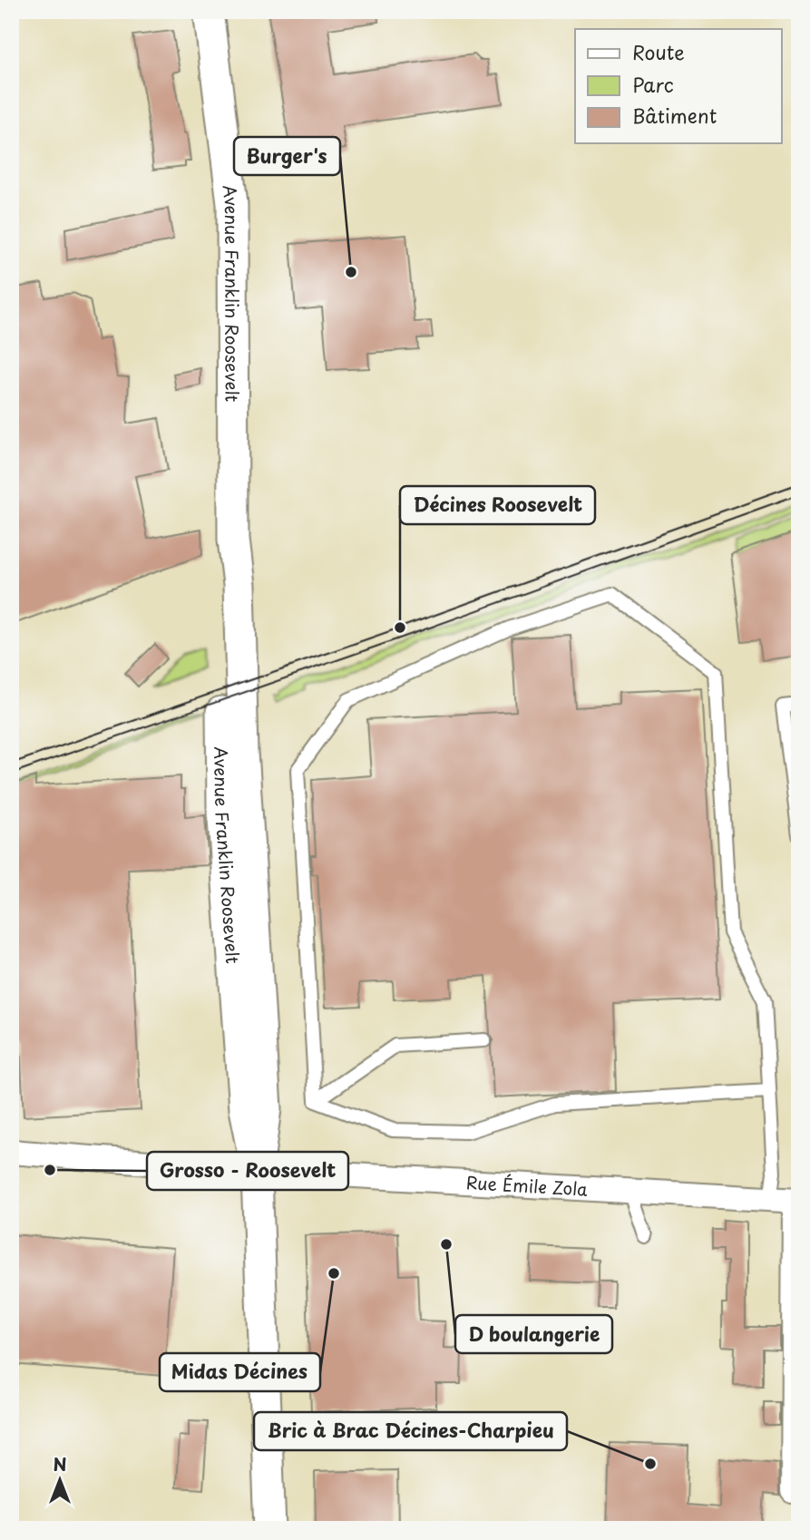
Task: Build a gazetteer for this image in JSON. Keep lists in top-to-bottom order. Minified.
{"streets":{"street":["Avenue Franklin Roosevelt","Rue Émile Zola"]},"crossings":[["Avenue Franklin Roosevelt","Rue Émile Zola"]],"places":["Burger's","Décines Roosevelt","Grosso - Roosevelt","D boulangerie","Midas Décines","Bric à Brac Décines-Charpieu"],"legend":["Route","Parc","Bâtiment"],"north":"top"}
